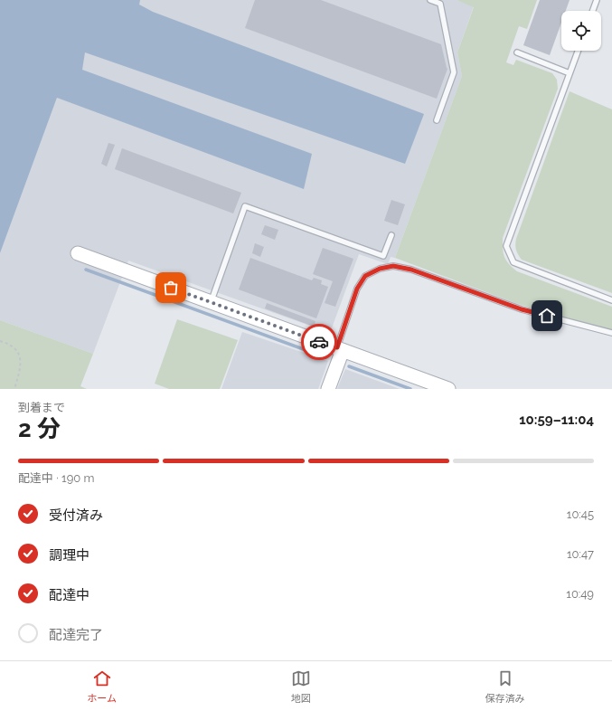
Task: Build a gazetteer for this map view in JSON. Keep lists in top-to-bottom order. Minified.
{"page":{"heading":["2 分","到着まで","10:59–11:04"],"bar":"配達中 · 190 m","list":[["受付済み","10:45"],["調理中","10:47"],["配達中","10:49"],"配達完了"],"tabs":["ホーム","地図","保存済み"]}}
